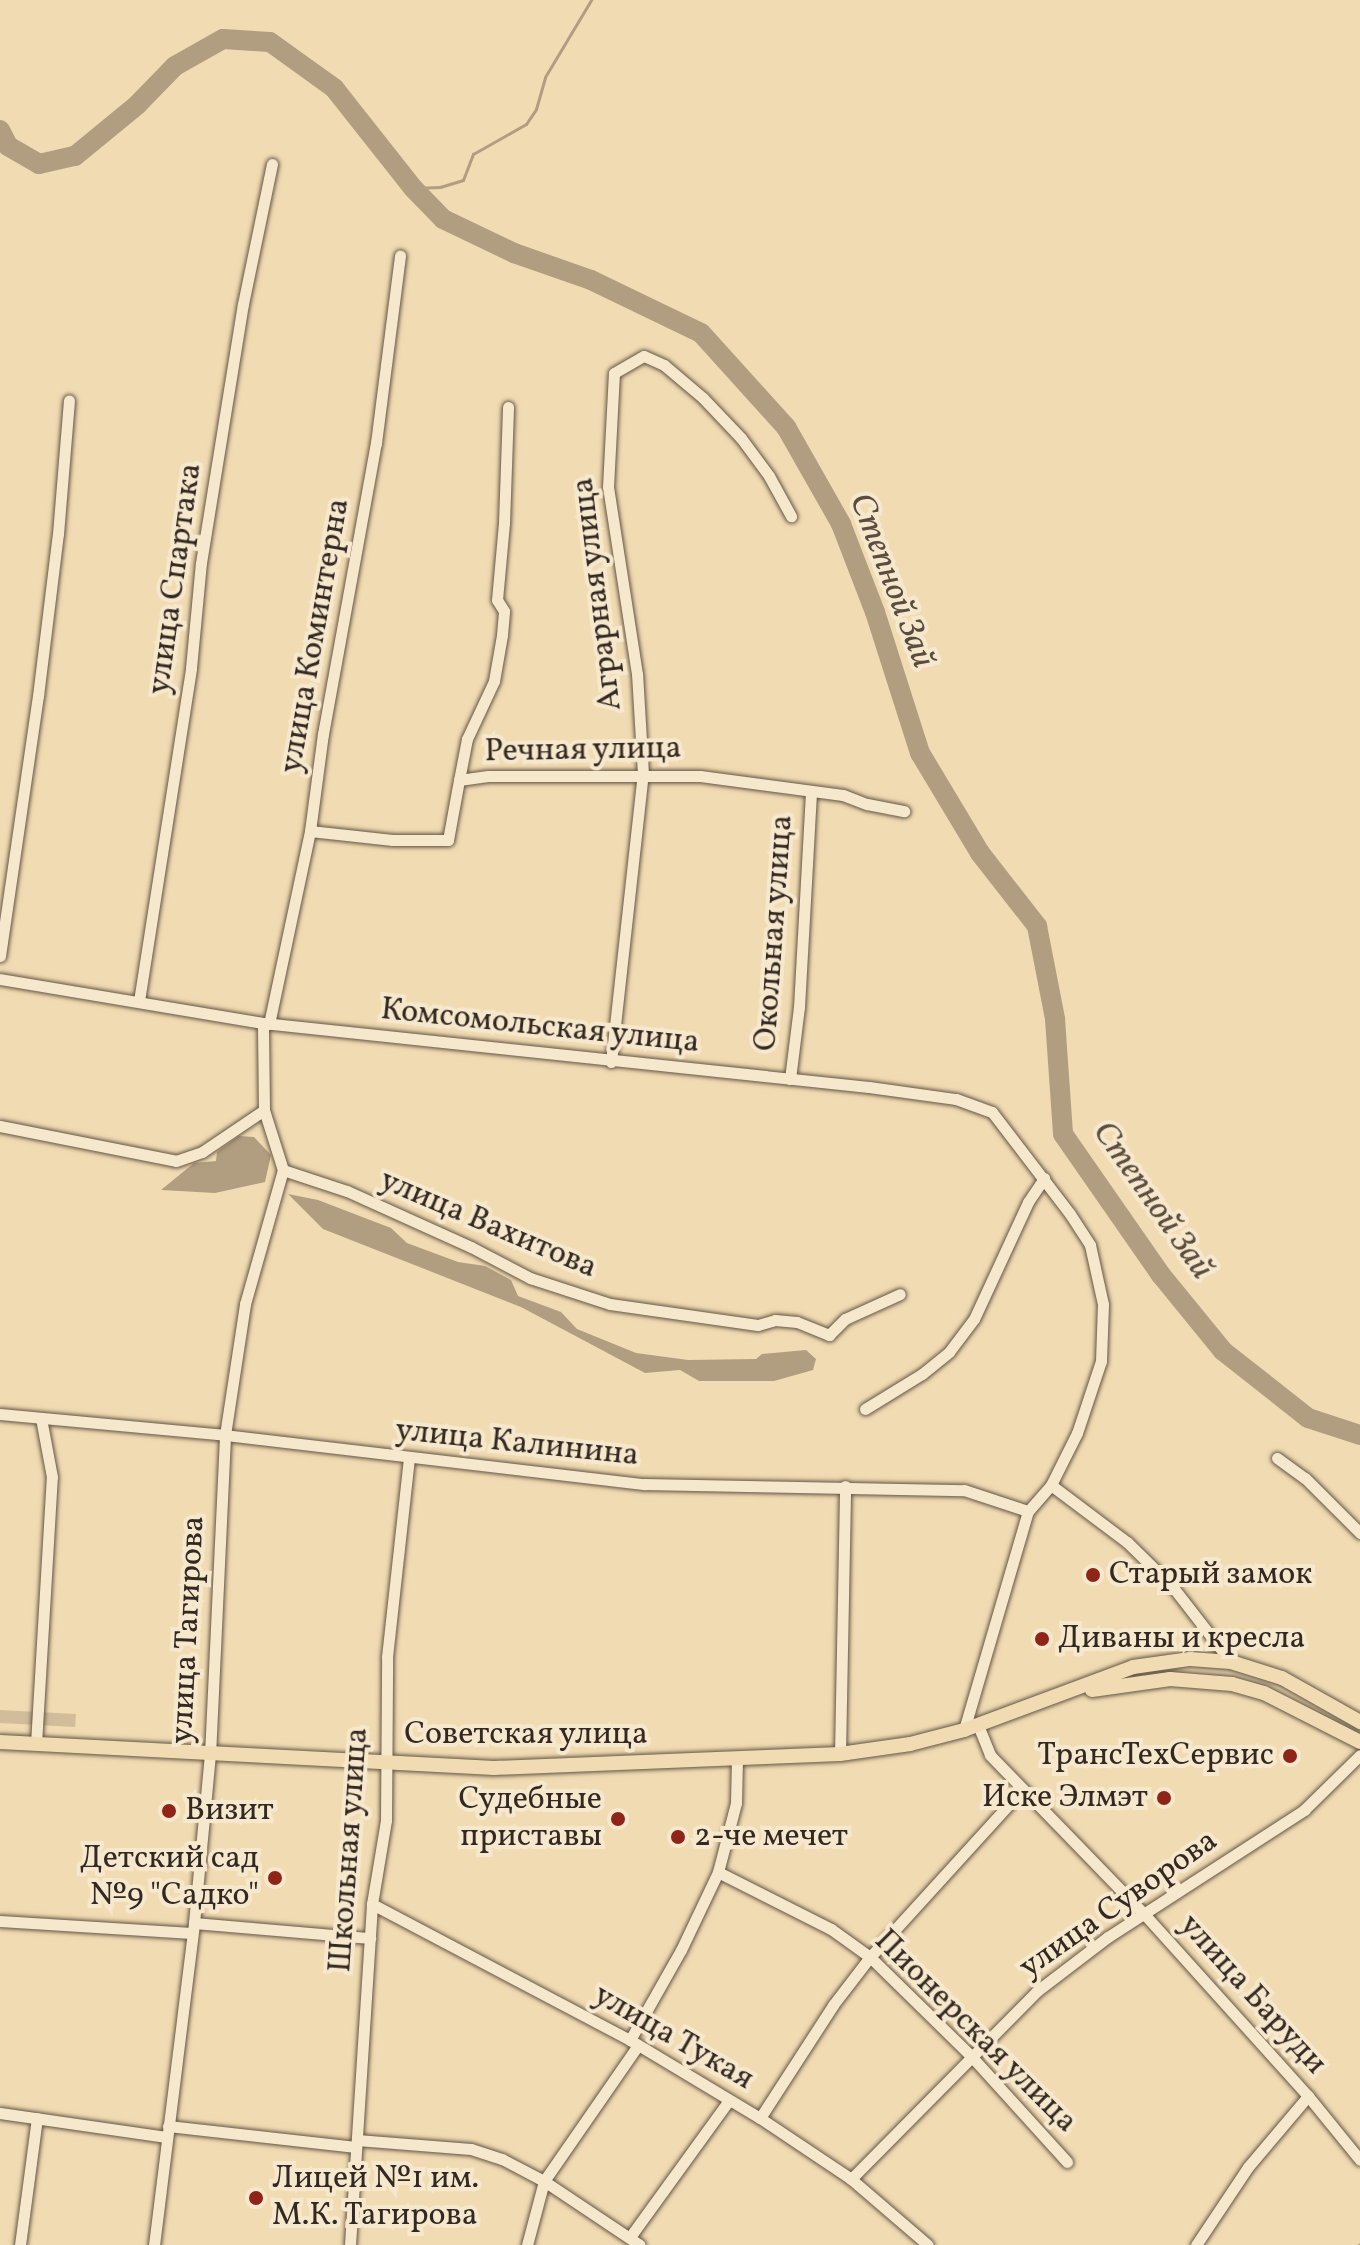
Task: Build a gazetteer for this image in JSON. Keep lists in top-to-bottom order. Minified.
{"streets":{"main road":["Советская улица"],"street":["улица Спартака","Аграрная улица","улица Коминтерна","Речная улица","Окольная улица","Комсомольская улица","улица Вахитова","улица Калинина","улица Тагирова","Школьная улица","улица Суворова","улица Баруди","Пионерская улица","улица Тукая"]},"crossings":[["улица Спартака","Комсомольская улица"],["Аграрная улица","Речная улица"],["Аграрная улица","Комсомольская улица"],["улица Коминтерна","Речная улица"],["улица Коминтерна","Комсомольская улица"],["Речная улица","Окольная улица"],["Окольная улица","Комсомольская улица"],["Комсомольская улица","улица Калинина"],["улица Вахитова","улица Тагирова"],["улица Калинина","улица Тагирова"],["улица Калинина","Школьная улица"],["улица Тагирова","Советская улица"],["Советская улица","Школьная улица"],["Советская улица","улица Баруди"],["Школьная улица","улица Тукая"],["улица Суворова","улица Баруди"],["улица Суворова","Пионерская улица"],["улица Суворова","улица Тукая"]],"water":["Степной Зай"],"places":["Старый замок","Диваны и кресла","ТрансТехСервис","Иске Элмэт","Визит","Судебные приставы","2-че мечет","Детский сад №9 \"Садко\"","Лицей №1 им. М.К. Тагирова"]}
